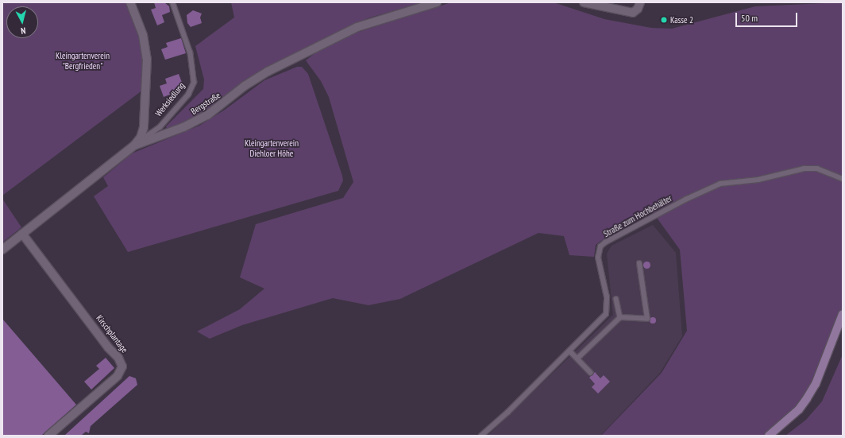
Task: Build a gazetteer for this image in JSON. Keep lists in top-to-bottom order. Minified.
{"streets":{"street":["Werksiedlung","Bergstraße","Kirschplantage"],"lane":["Straße zum Hochbehälter"]},"crossings":[["Werksiedlung","Bergstraße"],["Bergstraße","Kirschplantage"]],"parks":["Kleingartenverein \"Bergfrieden\"","Kleingartenverein Diehloer Höhe"],"places":["Kasse 2"],"scale_bar":"50 m","north":"bottom"}
